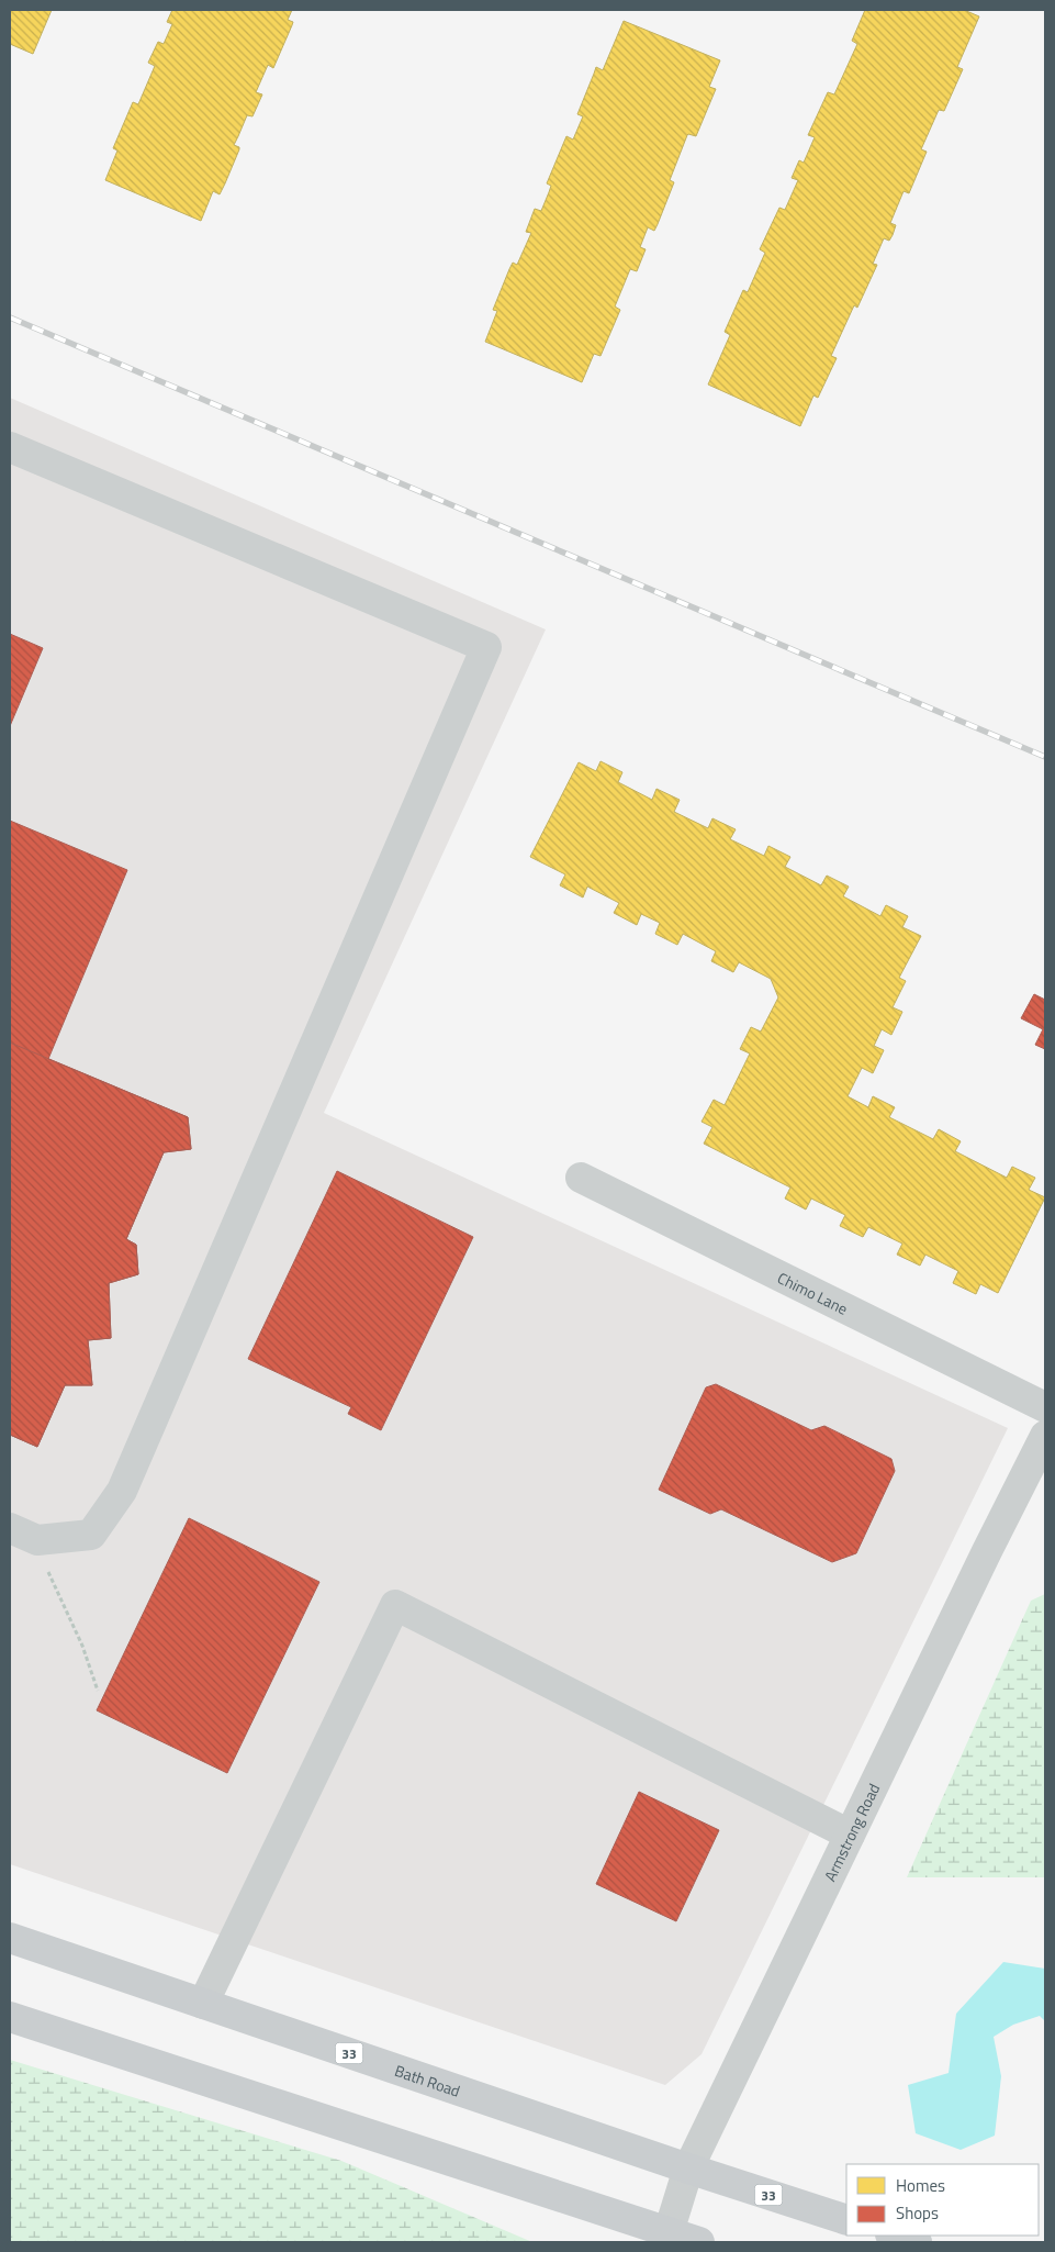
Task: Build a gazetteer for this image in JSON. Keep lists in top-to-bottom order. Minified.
{"streets":{"main road":["33","Bath Road"],"street":["Chimo Lane","Armstrong Road"]},"crossings":[["Armstrong Road","Bath Road"]],"legend":["Homes","Shops"]}
